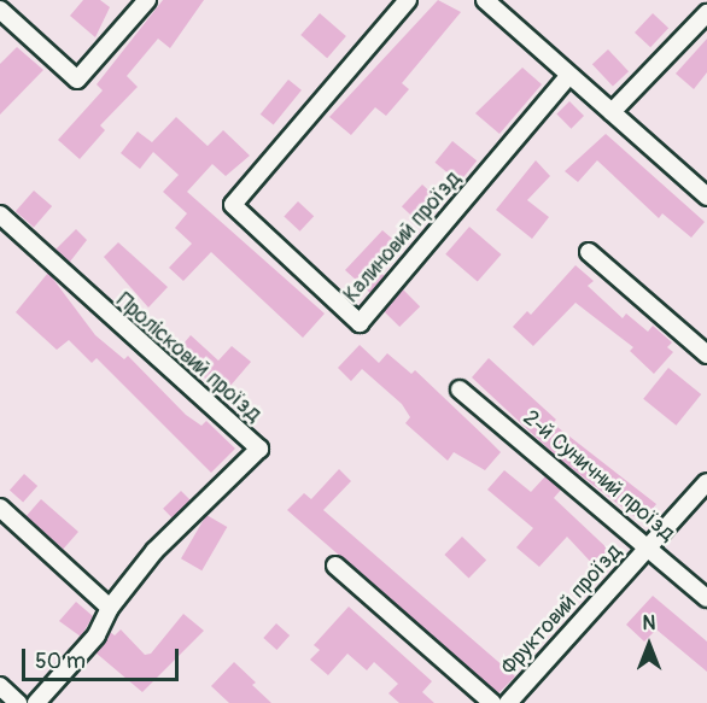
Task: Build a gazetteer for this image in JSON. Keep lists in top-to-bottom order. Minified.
{"streets":{"street":["Калиновий проїзд","Пролісковий проїзд","2-й Суничний проїзд","Фруктовий проїзд"]},"crossings":[["2-й Суничний проїзд","Фруктовий проїзд"]],"scale_bar":"50 m","north":"top"}
